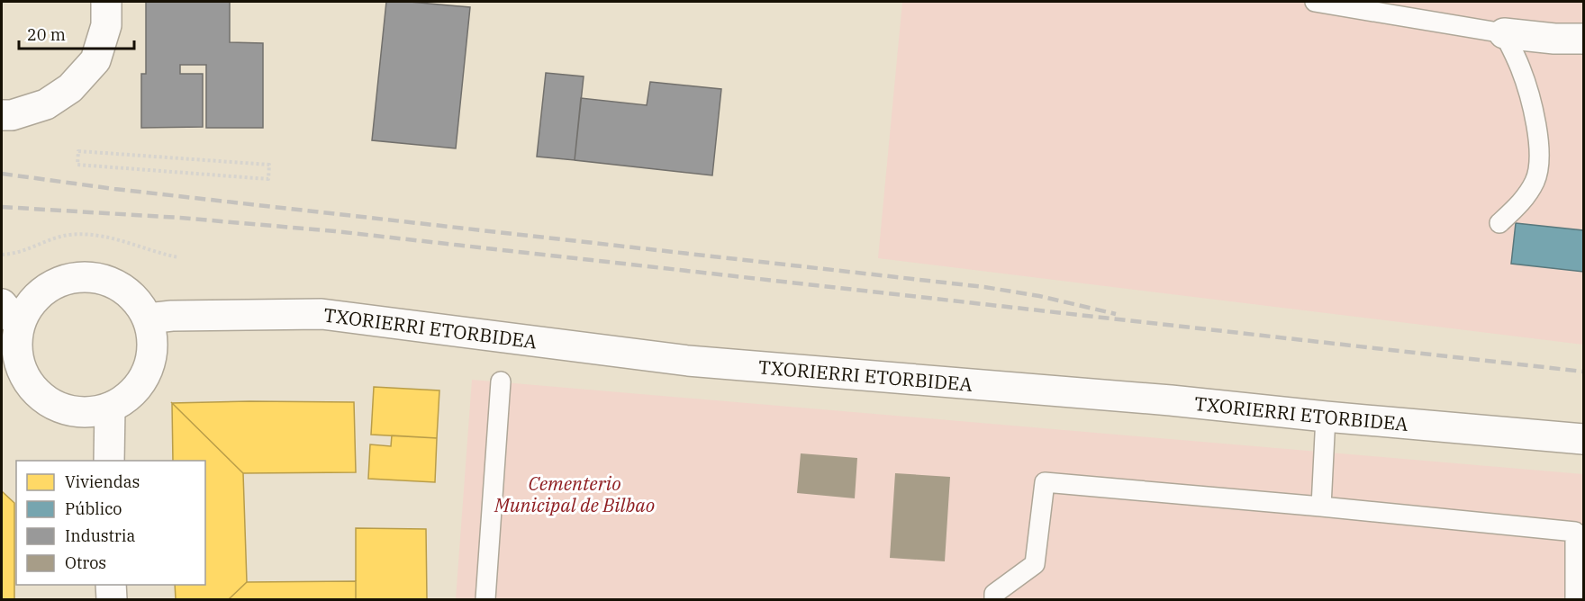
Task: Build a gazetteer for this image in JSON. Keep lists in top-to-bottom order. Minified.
{"streets":{"street":["TXORIERRI ETORBIDEA"]},"parks":["Cementerio Municipal de Bilbao"],"legend":["Viviendas","Público","Industria","Otros"],"scale_bar":"20 m"}
